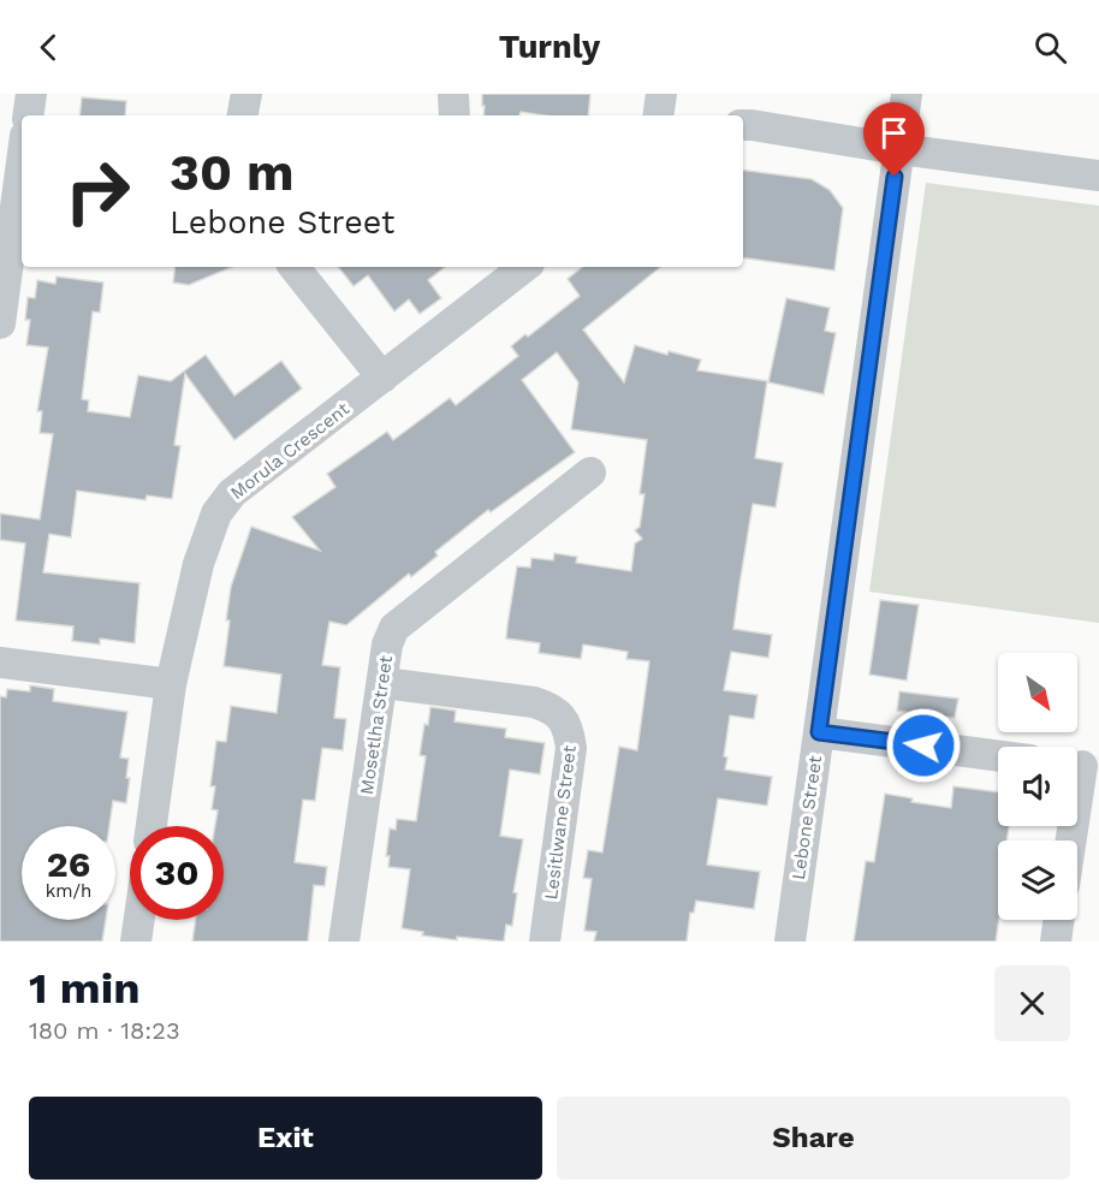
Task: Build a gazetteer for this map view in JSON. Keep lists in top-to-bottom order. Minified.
{"streets":{"street":["Morula Crescent","Mosetlha Street","Lebone Street","Lesitlwane Street"]},"crossings":[["Mosetlha Street","Lesitlwane Street"]],"north":"bottom right","page":{"header":"Turnly","turn":["30 m","Lebone Street"],"speed":"26 km/h","limit":"30","heading":["1 min","180 m · 18:23"],"buttons":["Exit","Share"]}}
